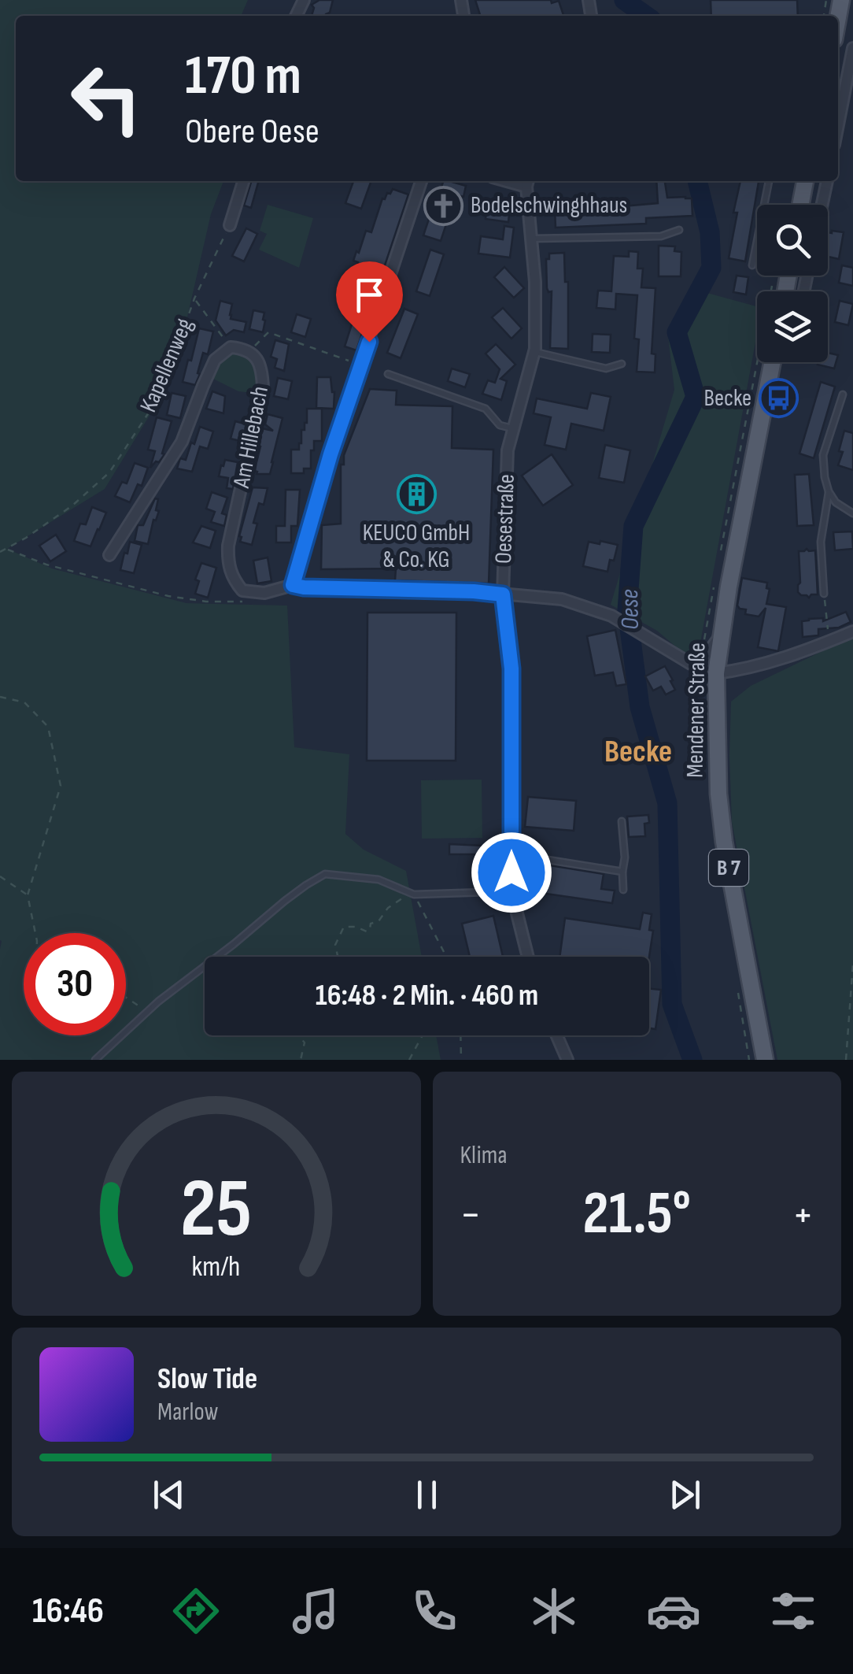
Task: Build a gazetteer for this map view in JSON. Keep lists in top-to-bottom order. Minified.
{"streets":{"main road":["Mendener Straße","B 7"],"street":["Am Hillebach","Oesestraße"],"path":["Kapellenweg"]},"districts":["Becke"],"water":["Oese"],"places":{"church":["Bodelschwinghhaus"],"bus stop":["Becke"],"building":["KEUCO GmbH & Co. KG"]},"page":{"turn":["170 m","Obere Oese"],"limit":"30","trip":"16:48 · 2 Min. · 460 m","tile":"Klima","heat":["−","21.5°","+"],"song":["Slow Tide","Marlow"],"tabs":"16:46","gauge":["25","km/h"]}}
